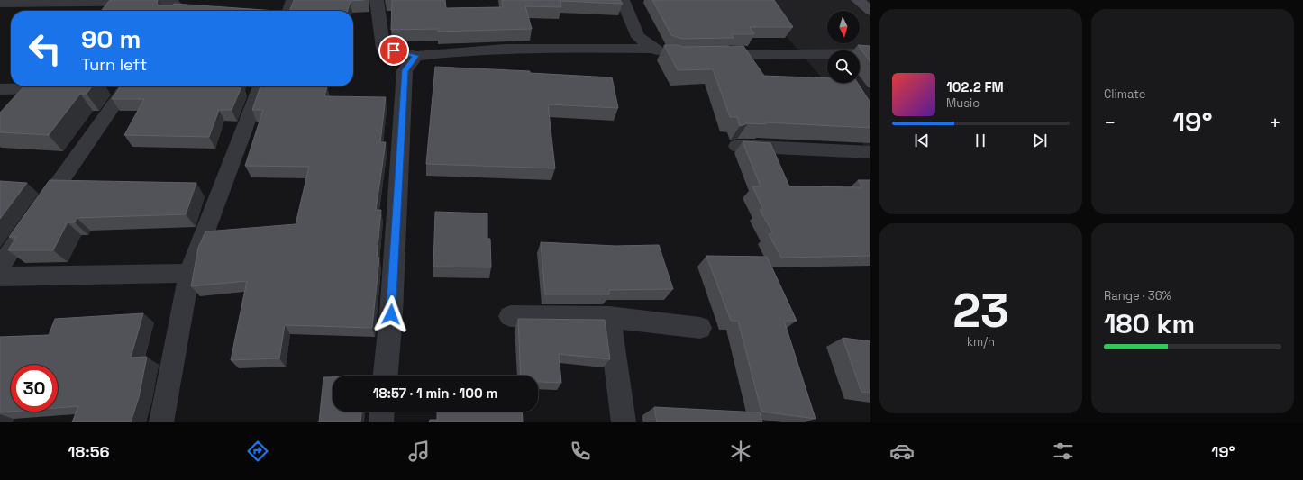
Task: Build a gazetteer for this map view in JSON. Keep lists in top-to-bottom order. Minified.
{"north":"bottom","page":{"tile":["Climate",["23","km/h"],["Range · 36%","180 km"]],"turn":["90 m","Turn left"],"song":["102.2 FM","Music"],"heat":["−","19°","+"],"limit":"30","trip":"18:57 · 1 min · 100 m","tabs":["18:56","19°"]}}
